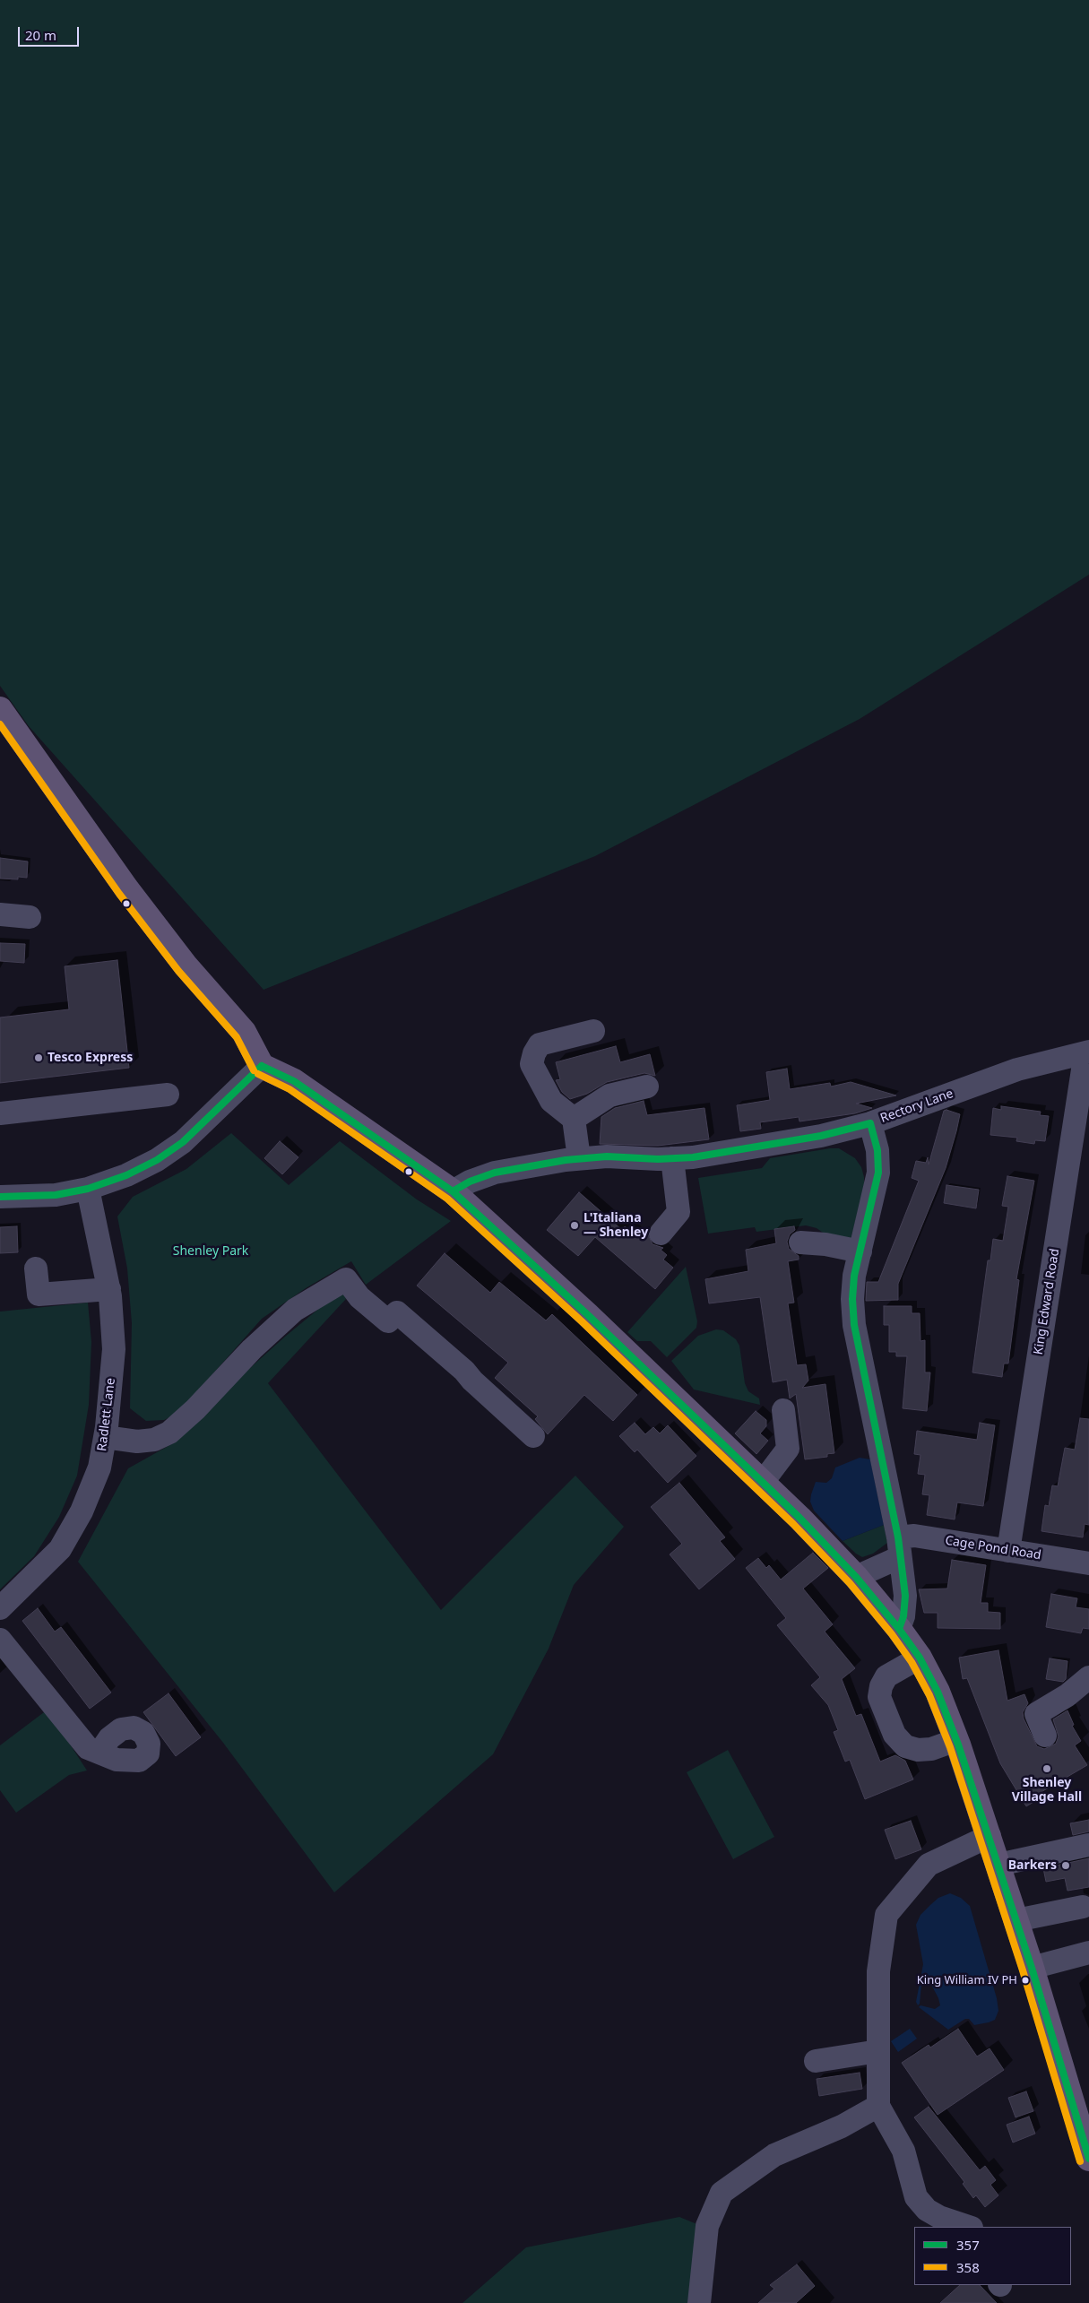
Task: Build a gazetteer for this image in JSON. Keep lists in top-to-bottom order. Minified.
{"streets":{"street":["Rectory Lane","King Edward Road","Radlett Lane","Cage Pond Road"]},"crossings":[["Rectory Lane","King Edward Road"],["King Edward Road","Cage Pond Road"]],"parks":["Shenley Park"],"places":["Tesco Express","L'Italiana — Shenley","Shenley Village Hall","Barkers","King William IV PH"],"lines":["transit line 358","transit line 357"],"legend":["357","358"],"scale_bar":"20 m"}
